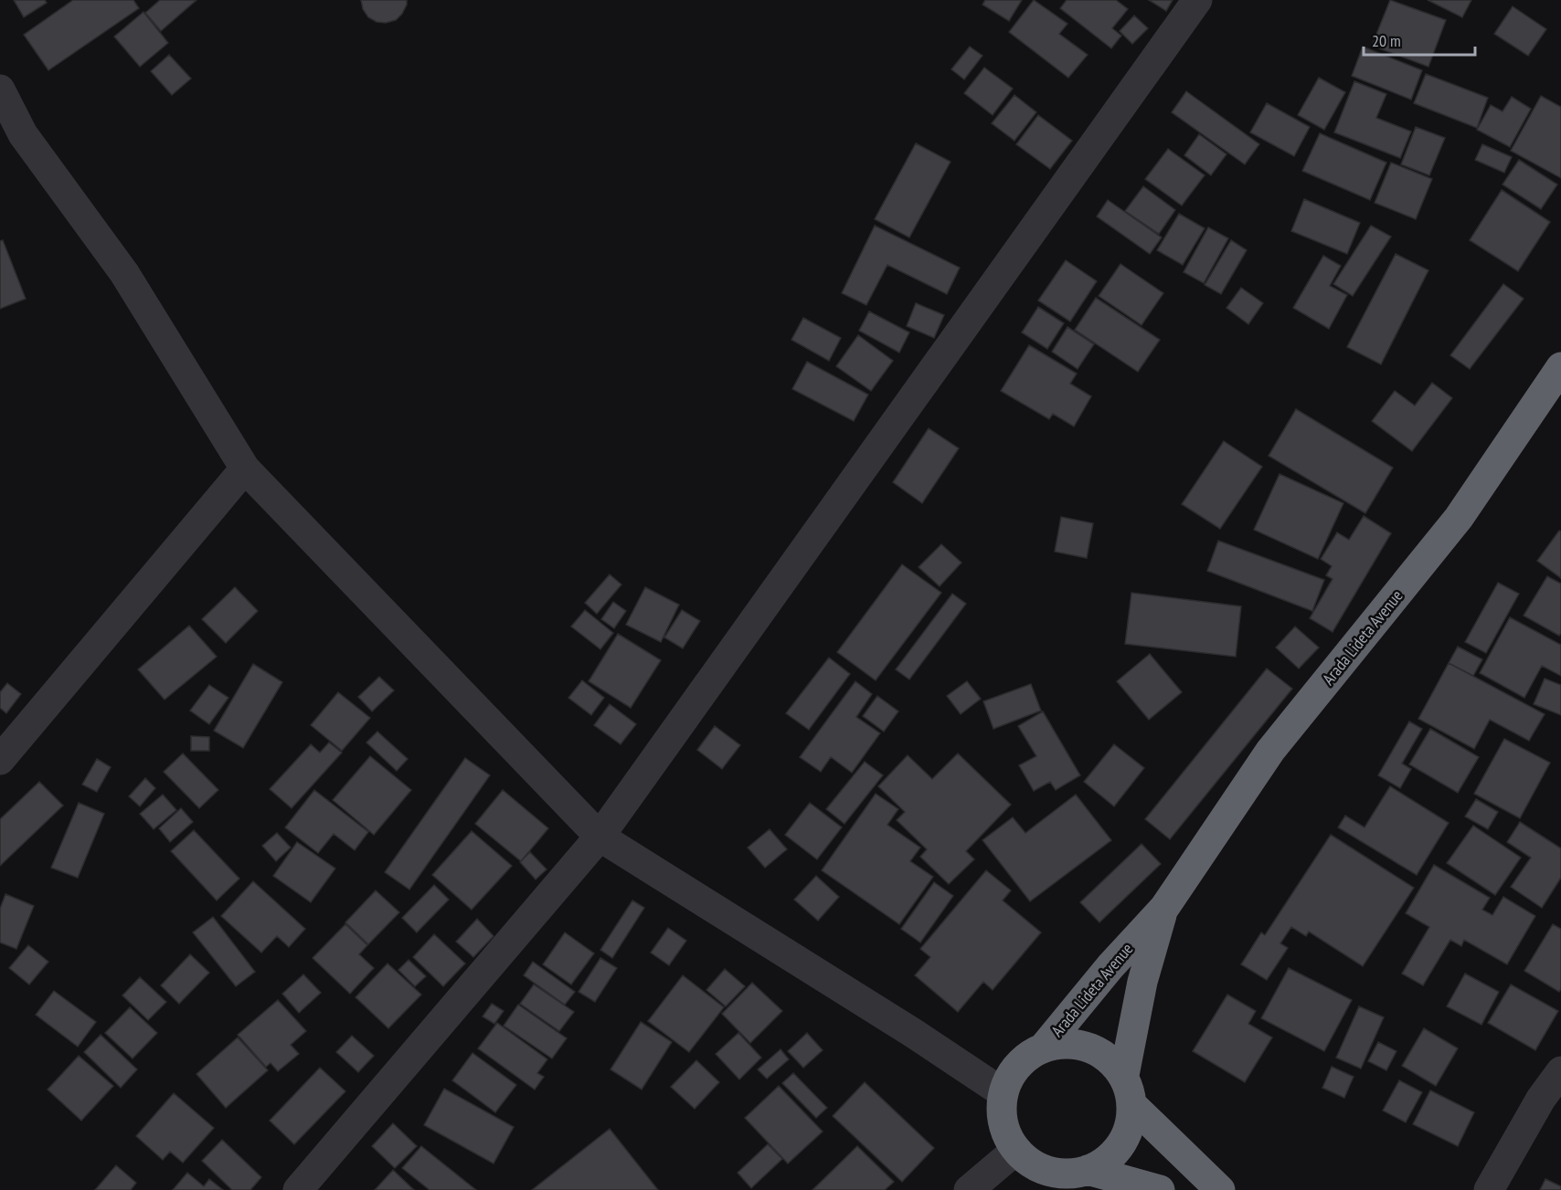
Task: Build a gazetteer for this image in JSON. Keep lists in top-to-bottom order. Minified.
{"streets":{"highway":["Arada Lideta Avenue"]},"scale_bar":"20 m"}
